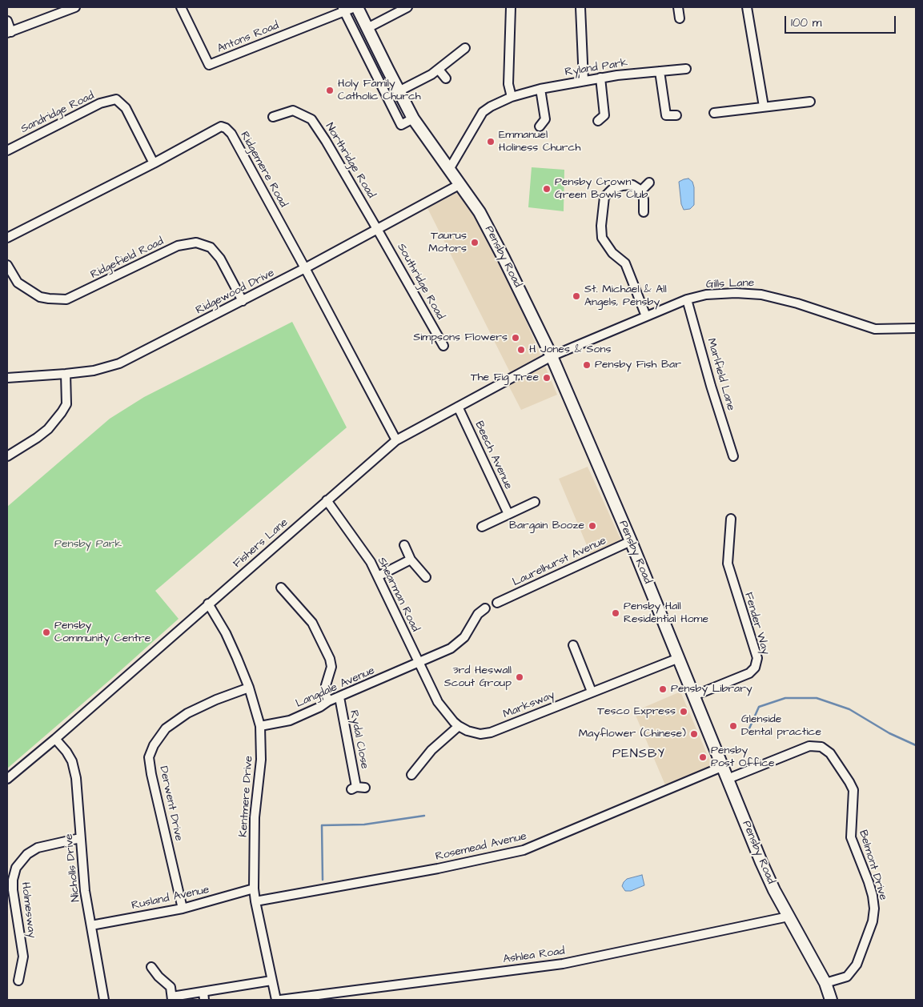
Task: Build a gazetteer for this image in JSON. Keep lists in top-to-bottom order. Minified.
{"streets":{"main road":["Pensby Road"],"street":["Antons Road","Ryland Park","Sandridge Road","Northridge Road","Ridgemere Road","Ridgefield Road","Southridge Road","Gills Lane","Ridgewood Drive","Marlfield Lane","Beech Avenue","Fishers Lane","Laurelhurst Avenue","Shearman Road","Fender Way","Langdale Avenue","Marksway","Rydal Close","Kentmere Drive","Derwent Drive","Rosemead Avenue","Belmont Drive","Nicholls Drive","Rusland Avenue","Holmesway","Ashlea Road"]},"crossings":[["Antons Road","Pensby Road"],["Ryland Park","Pensby Road"],["Sandridge Road","Ridgemere Road"],["Northridge Road","Southridge Road"],["Northridge Road","Ridgewood Drive"],["Ridgemere Road","Ridgewood Drive"],["Ridgemere Road","Fishers Lane"],["Pensby Road","Gills Lane"],["Pensby Road","Ridgewood Drive"],["Pensby Road","Fishers Lane"],["Pensby Road","Laurelhurst Avenue"],["Pensby Road","Fender Way"],["Pensby Road","Marksway"],["Pensby Road","Rosemead Avenue"],["Pensby Road","Belmont Drive"],["Pensby Road","Ashlea Road"],["Ridgefield Road","Ridgewood Drive"],["Southridge Road","Ridgewood Drive"],["Gills Lane","Marlfield Lane"],["Gills Lane","Fishers Lane"],["Beech Avenue","Fishers Lane"],["Fishers Lane","Shearman Road"],["Fishers Lane","Kentmere Drive"],["Fishers Lane","Nicholls Drive"],["Shearman Road","Langdale Avenue"],["Shearman Road","Marksway"],["Langdale Avenue","Marksway"],["Langdale Avenue","Rydal Close"],["Langdale Avenue","Kentmere Drive"],["Kentmere Drive","Derwent Drive"],["Kentmere Drive","Rosemead Avenue"],["Kentmere Drive","Rusland Avenue"],["Derwent Drive","Rusland Avenue"],["Nicholls Drive","Rusland Avenue"],["Nicholls Drive","Holmesway"]],"districts":["PENSBY"],"parks":["Pensby Park"],"places":["Holy Family Catholic Church","Emmanuel Holiness Church","Pensby Crown Green Bowls Club","Taurus Motors","St. Michael & All Angels, Pensby","Simpsons Flowers","H Jones & Sons","Pensby Fish Bar","The Fig Tree","Bargain Booze","Pensby Hall Residential Home","Pensby Community Centre","3rd Heswall Scout Group","Pensby Library","Tesco Express","Glenside Dental practice","Mayflower (Chinese)","Pensby Post Office"],"scale_bar":"100 m"}
